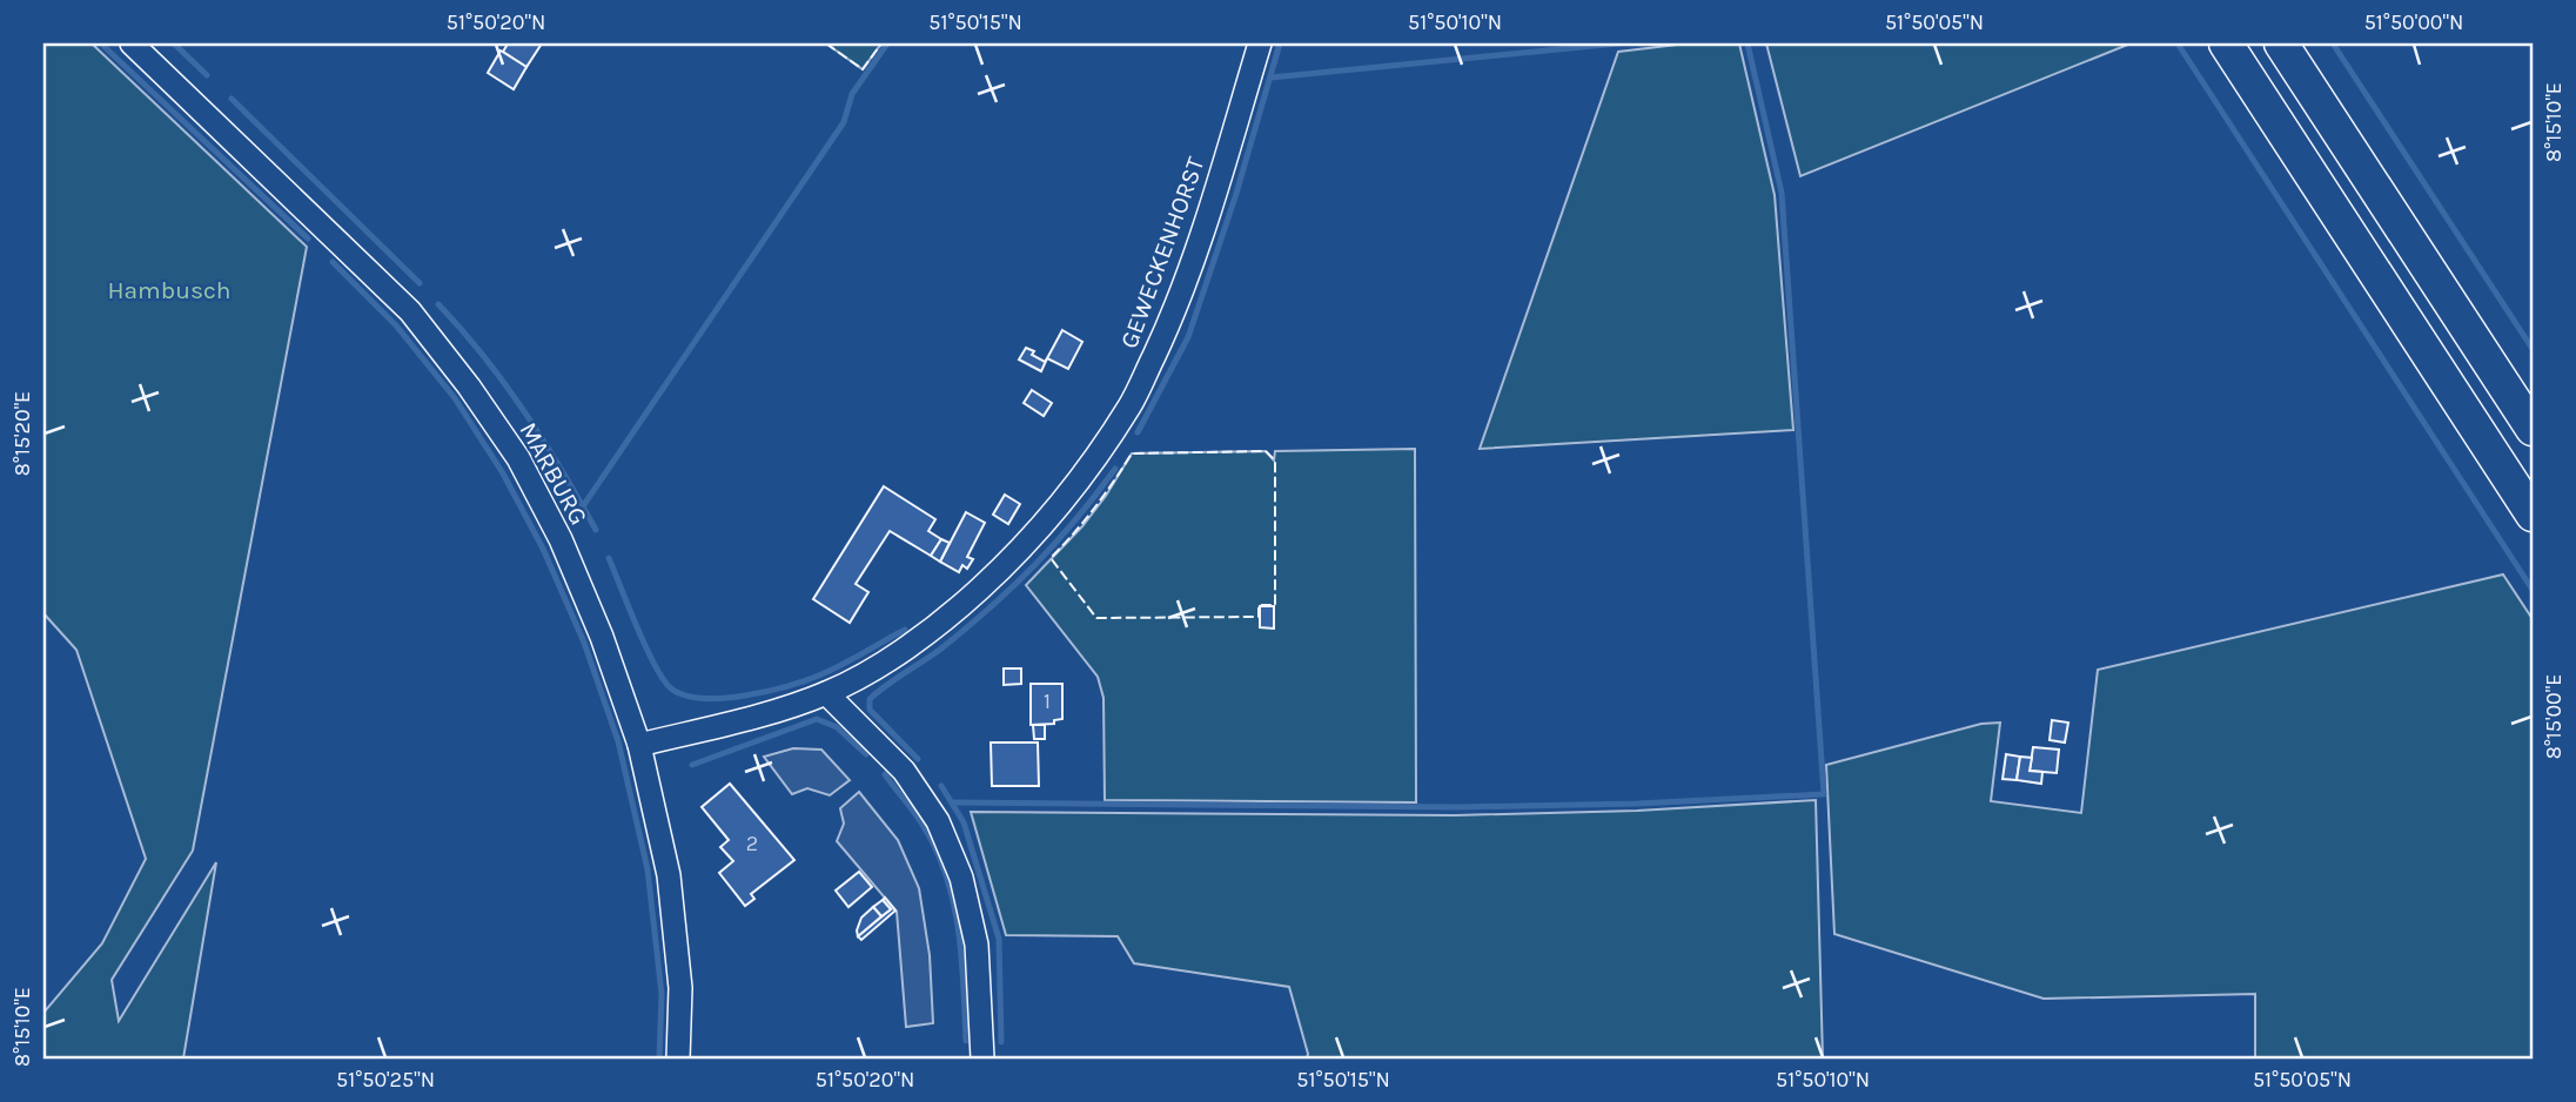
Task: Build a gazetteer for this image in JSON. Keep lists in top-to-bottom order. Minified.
{"streets":{"street":["GEWECKENHORST","MARBURG"]},"crossings":[["GEWECKENHORST","MARBURG"]],"parks":["Hambusch"],"house_numbers":["1","2"],"coordinates":["51°50'20\"N","51°50'15\"N","51°50'10\"N","51°50'05\"N","51°50'00\"N","8°15'10\"E","8°15'20\"E","8°15'00\"E","51°50'25\"N"]}
